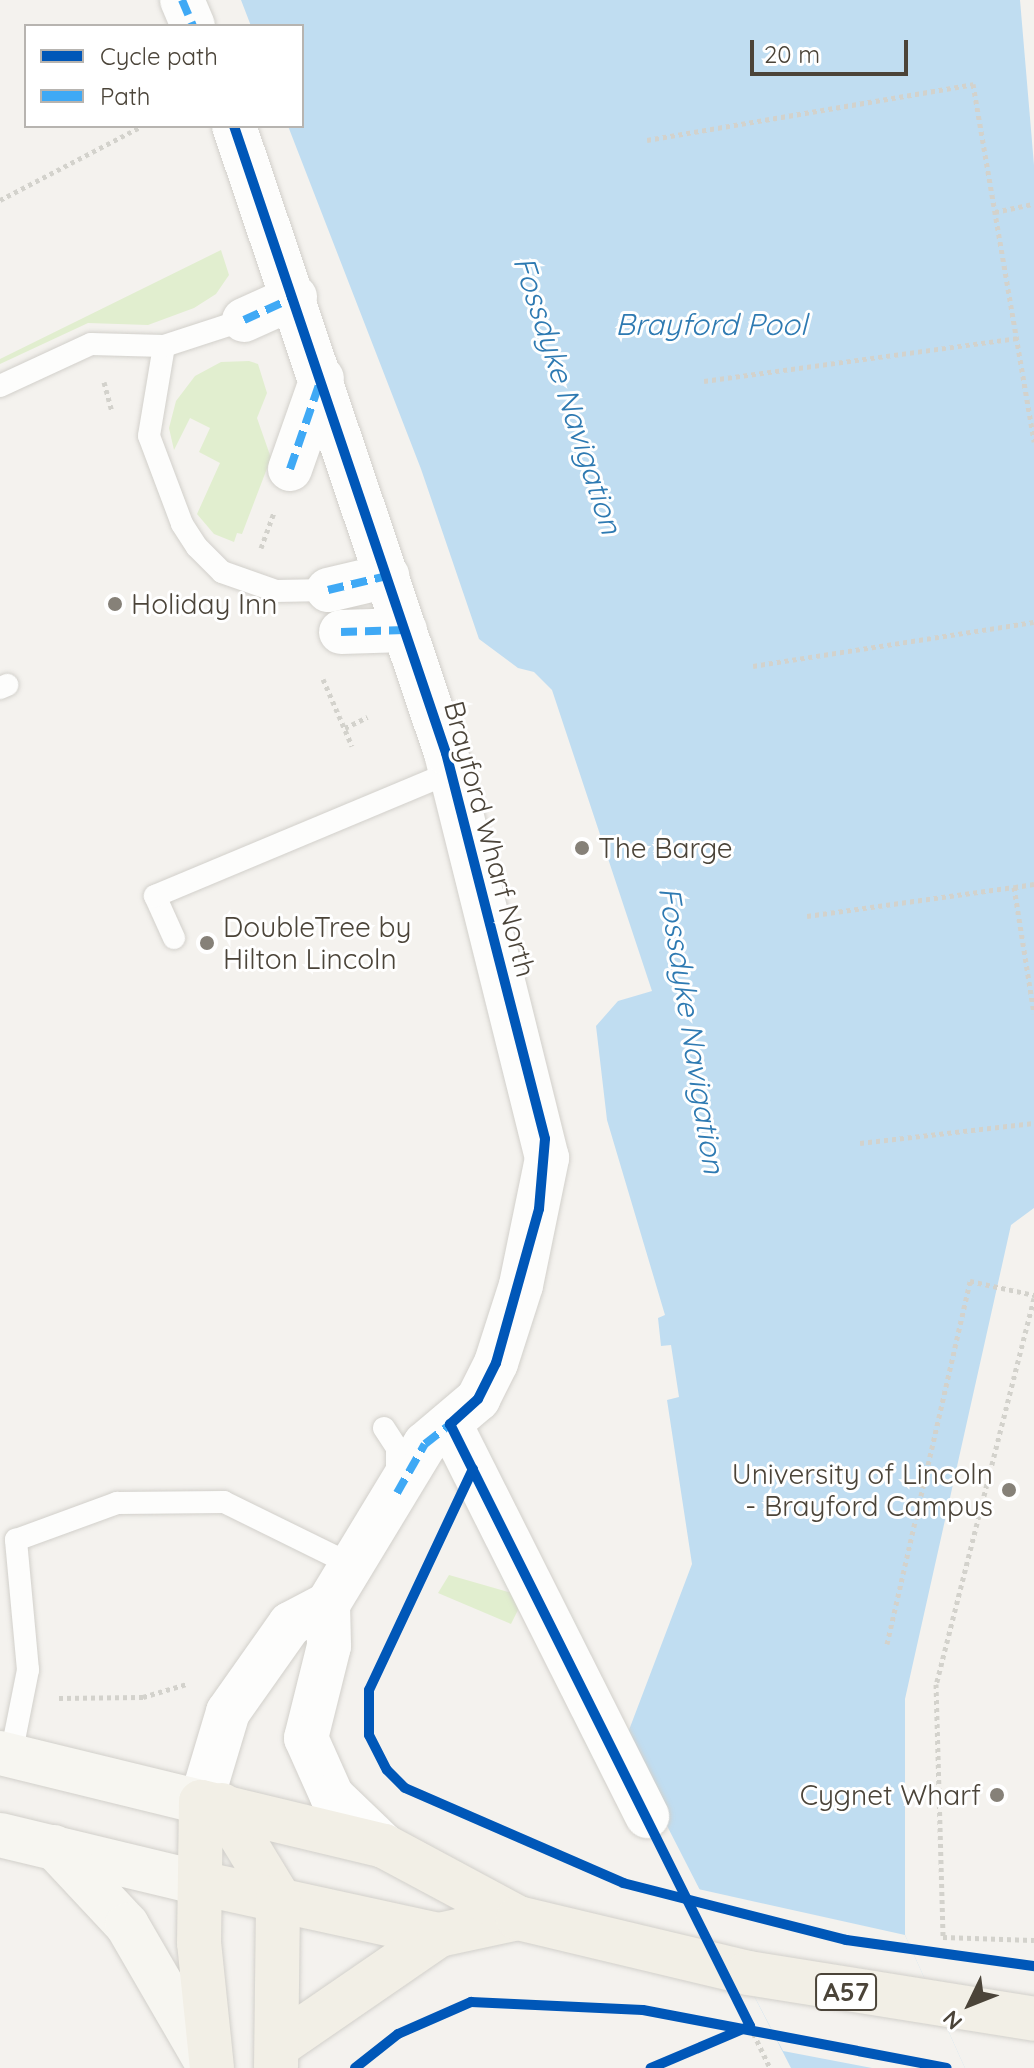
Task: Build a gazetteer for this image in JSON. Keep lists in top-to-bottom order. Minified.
{"streets":{"main road":["A57"],"street":["Brayford Wharf North"]},"water":["Brayford Pool","Fossdyke Navigation"],"places":["Holiday Inn","The Barge","DoubleTree by Hilton Lincoln","University of Lincoln - Brayford Campus","Cygnet Wharf"],"legend":["Cycle path","Path"],"scale_bar":"20 m","north":"bottom left"}
